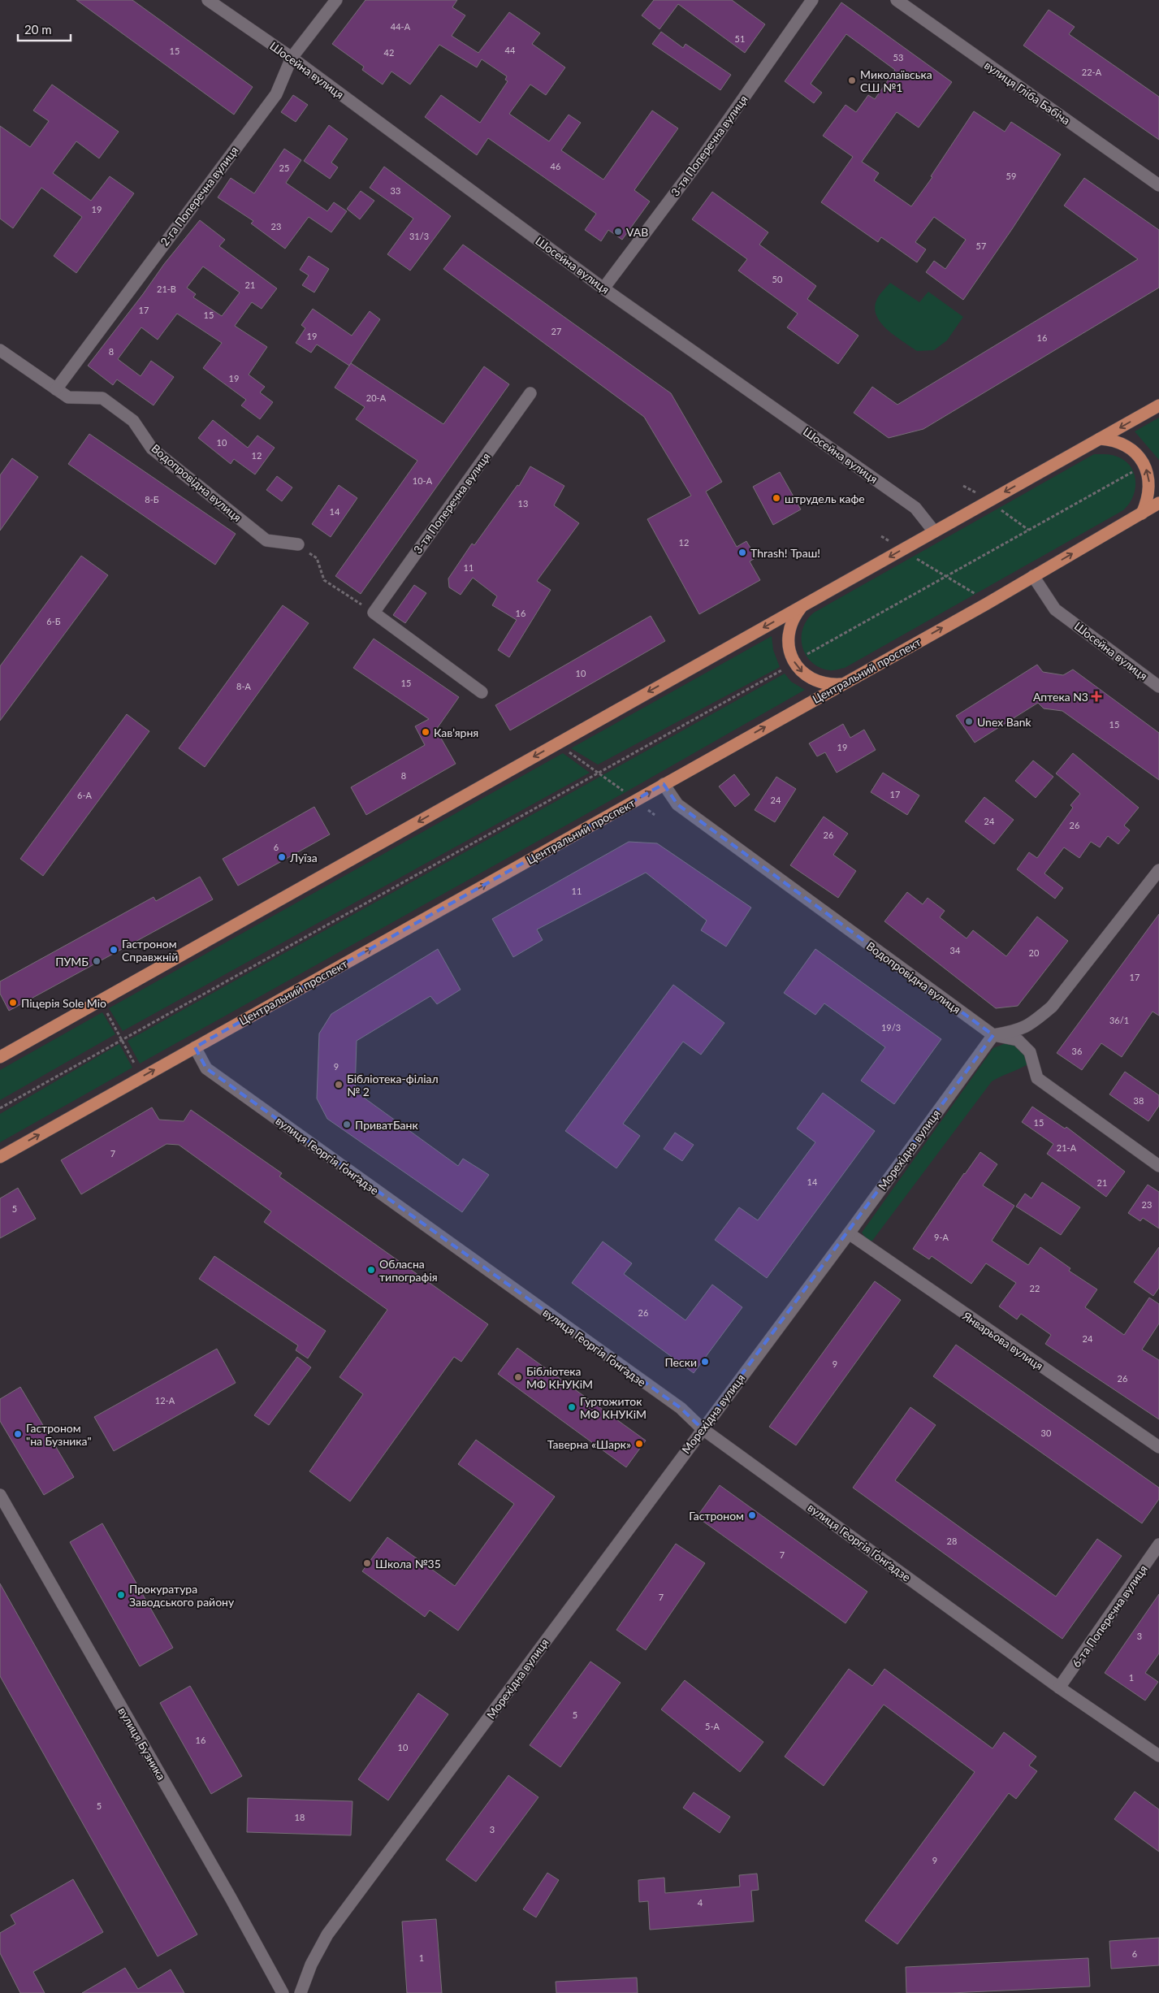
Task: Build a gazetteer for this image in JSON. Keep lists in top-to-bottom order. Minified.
{"streets":{"main road":["Центральний проспект"],"street":["Шосейна вулиця","вулиця Гліба Бабіча","3-тя Поперечна вулиця","2-га Поперечна вулиця","Водопровідна вулиця","Морехідна вулиця","вулиця Георгія Ґонґадзе","Январьова вулиця","6-та Поперечна вулиця","вулиця Бузника"]},"crossings":[["Шосейна вулиця","3-тя Поперечна вулиця"],["Шосейна вулиця","2-га Поперечна вулиця"],["Шосейна вулиця","Центральний проспект"],["2-га Поперечна вулиця","Водопровідна вулиця"],["Водопровідна вулиця","Центральний проспект"],["Водопровідна вулиця","Морехідна вулиця"],["Центральний проспект","вулиця Георгія Ґонґадзе"],["Морехідна вулиця","вулиця Георгія Ґонґадзе"],["Морехідна вулиця","Январьова вулиця"],["вулиця Георгія Ґонґадзе","6-та Поперечна вулиця"]],"places":{"other":["Миколаївська СШ №1","VAB","штрудель кафе","Thrash! Траш!","Unex Bank","Кав’ярня","Луїза","Гастроном Справжній","ПУМБ","Піцерія Sole Mio","Бібліотека-філіал № 2","ПриватБанк","Обласна типографія","Пески","Бібліотека МФ КНУКіМ","Гуртожиток МФ КНУКіМ","Гастроном \"на Бузника\"","Таверна «Шарк»","Гастроном","Школа №35","Прокуратура Заводського району"],"health":["Аптека N3"]},"house_numbers":["44-А","51","44","15","42","53","22-А","46","25","59","33","19","23","31/3","57","50","21","21-В","17","15","27","19","16","8","19","20-А","10","12","10-А","8-Б","13","14","12","11","16","6-Б","10","15","8-А","15","19","8","17","6-А","24","24","26","26","6","11","34","20","17","36/1","19/3","36","9","38","15","21-А","7","14","21","23","5","9-А","22","26","24","9","26","12-А","30","28","7","7","3","1","5","5-А","16","10","5","18","3","9","4","6","1"],"scale_bar":"20 m"}
